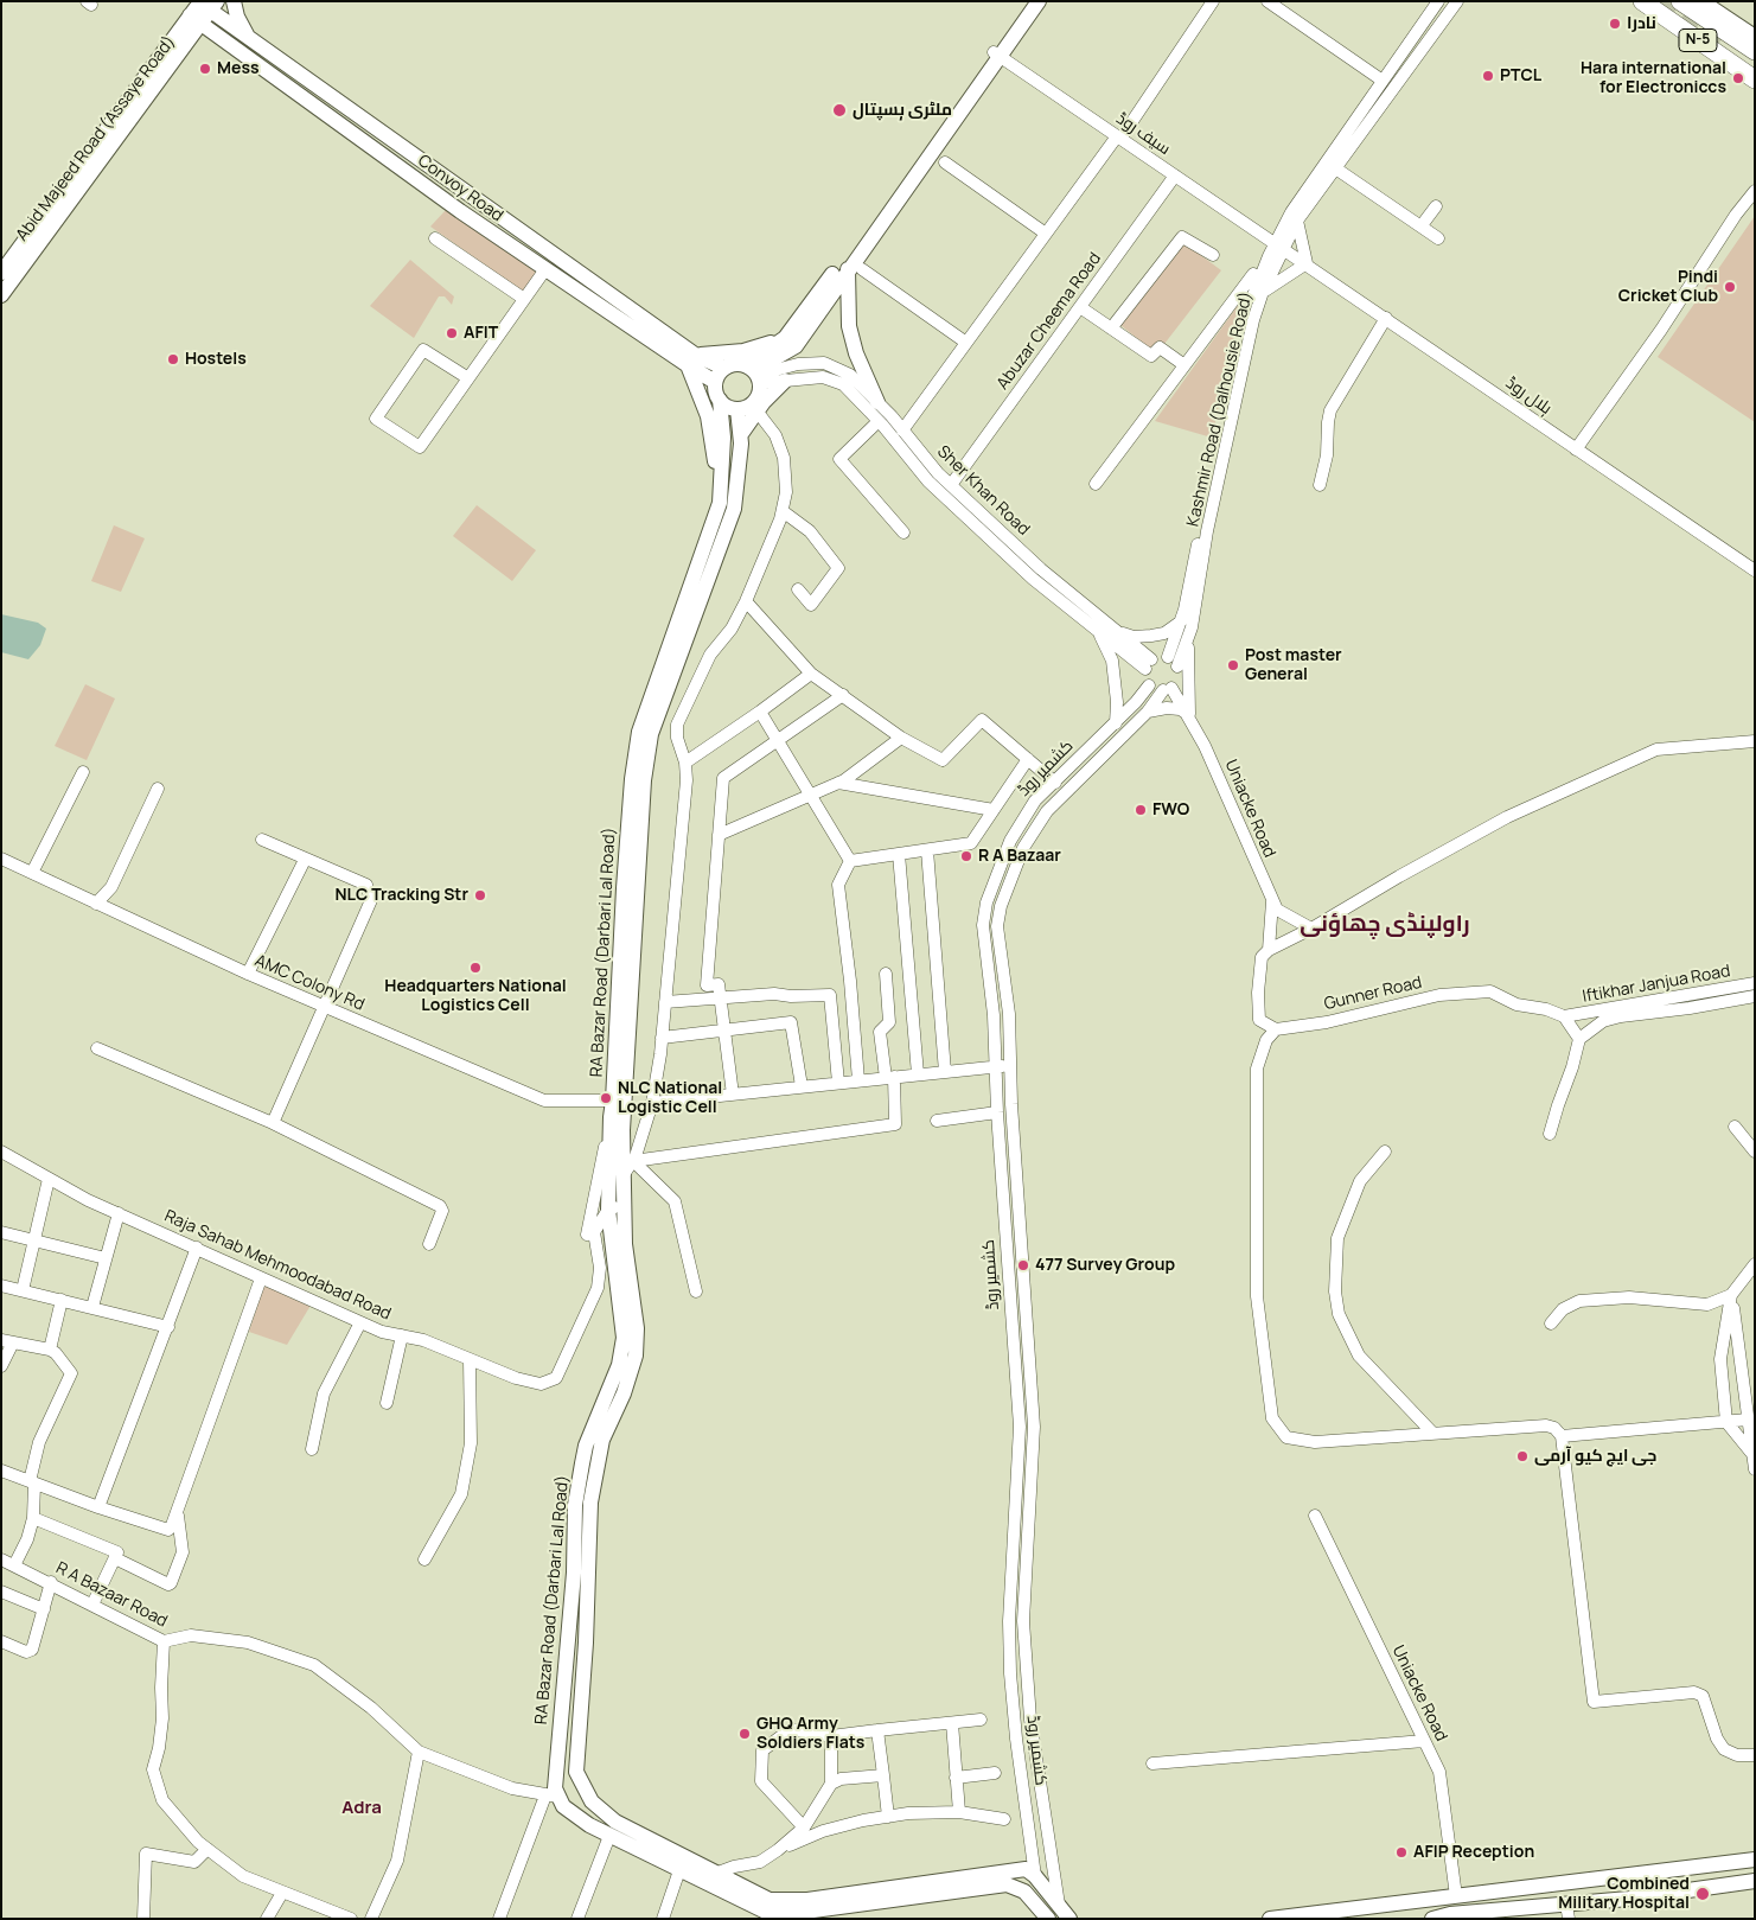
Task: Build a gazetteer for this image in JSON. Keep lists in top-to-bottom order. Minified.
{"streets":{"highway":["N-5"],"main road":["Abid Majeed Road (Assaye Road)","Convoy Road","کشمیر روڈ","RA Bazar Road (Darbari Lal Road)"],"street":["سیف روڈ","Abuzar Cheema Road","ہلال روڈ","Kashmir Road (Dalhousie Road)","Sher Khan Road","Uniacke Road","AMC Colony Rd","Iftikhar Janjua Road","Gunner Road","Raja Sahab Mehmoodabad Road","R A Bazaar Road"]},"crossings":[["سیف روڈ","Abuzar Cheema Road"],["سیف روڈ","ہلال روڈ"],["سیف روڈ","Kashmir Road (Dalhousie Road)"],["Abid Majeed Road (Assaye Road)","Convoy Road"],["Convoy Road","Sher Khan Road"],["Convoy Road","RA Bazar Road (Darbari Lal Road)"],["Abuzar Cheema Road","Sher Khan Road"],["ہلال روڈ","Kashmir Road (Dalhousie Road)"],["Kashmir Road (Dalhousie Road)","Sher Khan Road"],["Kashmir Road (Dalhousie Road)","کشمیر روڈ"],["Kashmir Road (Dalhousie Road)","Uniacke Road"],["Sher Khan Road","کشمیر روڈ"],["Sher Khan Road","Uniacke Road"],["Sher Khan Road","RA Bazar Road (Darbari Lal Road)"],["کشمیر روڈ","Uniacke Road"],["کشمیر روڈ","RA Bazar Road (Darbari Lal Road)"],["RA Bazar Road (Darbari Lal Road)","AMC Colony Rd"],["RA Bazar Road (Darbari Lal Road)","R A Bazaar Road"],["Iftikhar Janjua Road","Gunner Road"]],"districts":["راولپنڈی چھاؤنی","Adra"],"places":["نادرا","Mess","PTCL","Hara international for Electroniccs","ملٹری ہسپتال","Pindi Cricket Club","AFIT","Hostels","Post master General","FWO","R A Bazaar","NLC Tracking Str","Headquarters National Logistics Cell","NLC National Logistic Cell","477 Survey Group","جی ایچ کیو آرمی","GHQ Army Soldiers Flats","AFIP Reception","Combined Military Hospital"]}
